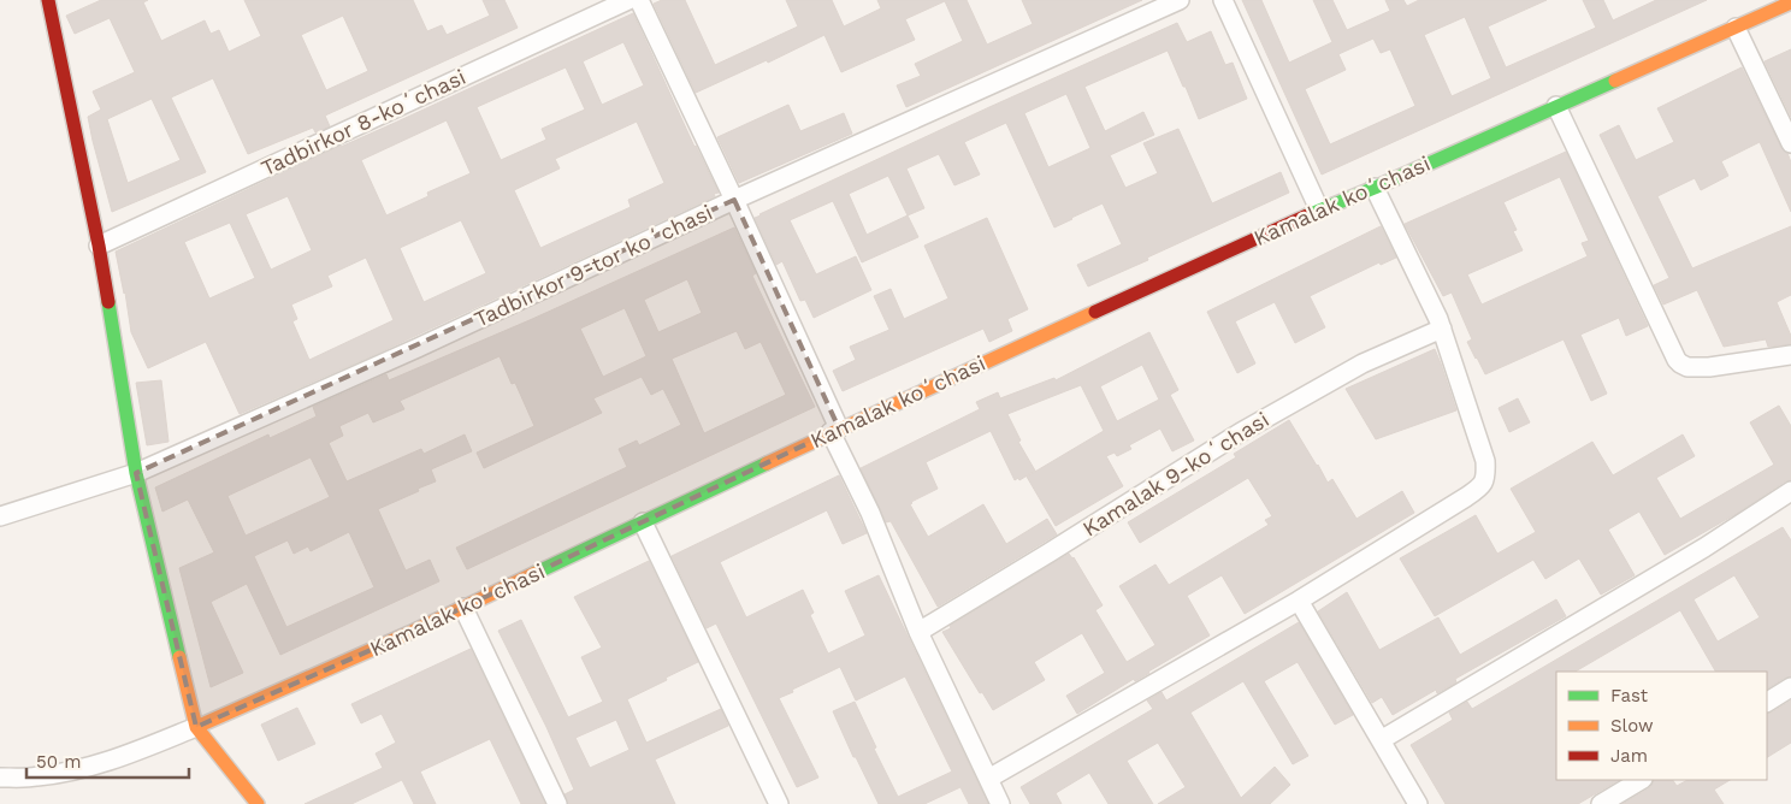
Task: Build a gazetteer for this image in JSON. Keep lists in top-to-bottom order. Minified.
{"streets":{"street":["Tadbirkor 8-koʻchasi","Kamalak koʻchasi","Tadbirkor 9-tor koʻchasi","Kamalak 9-koʻchasi"]},"legend":["Fast","Slow","Jam"],"scale_bar":"50 m"}
